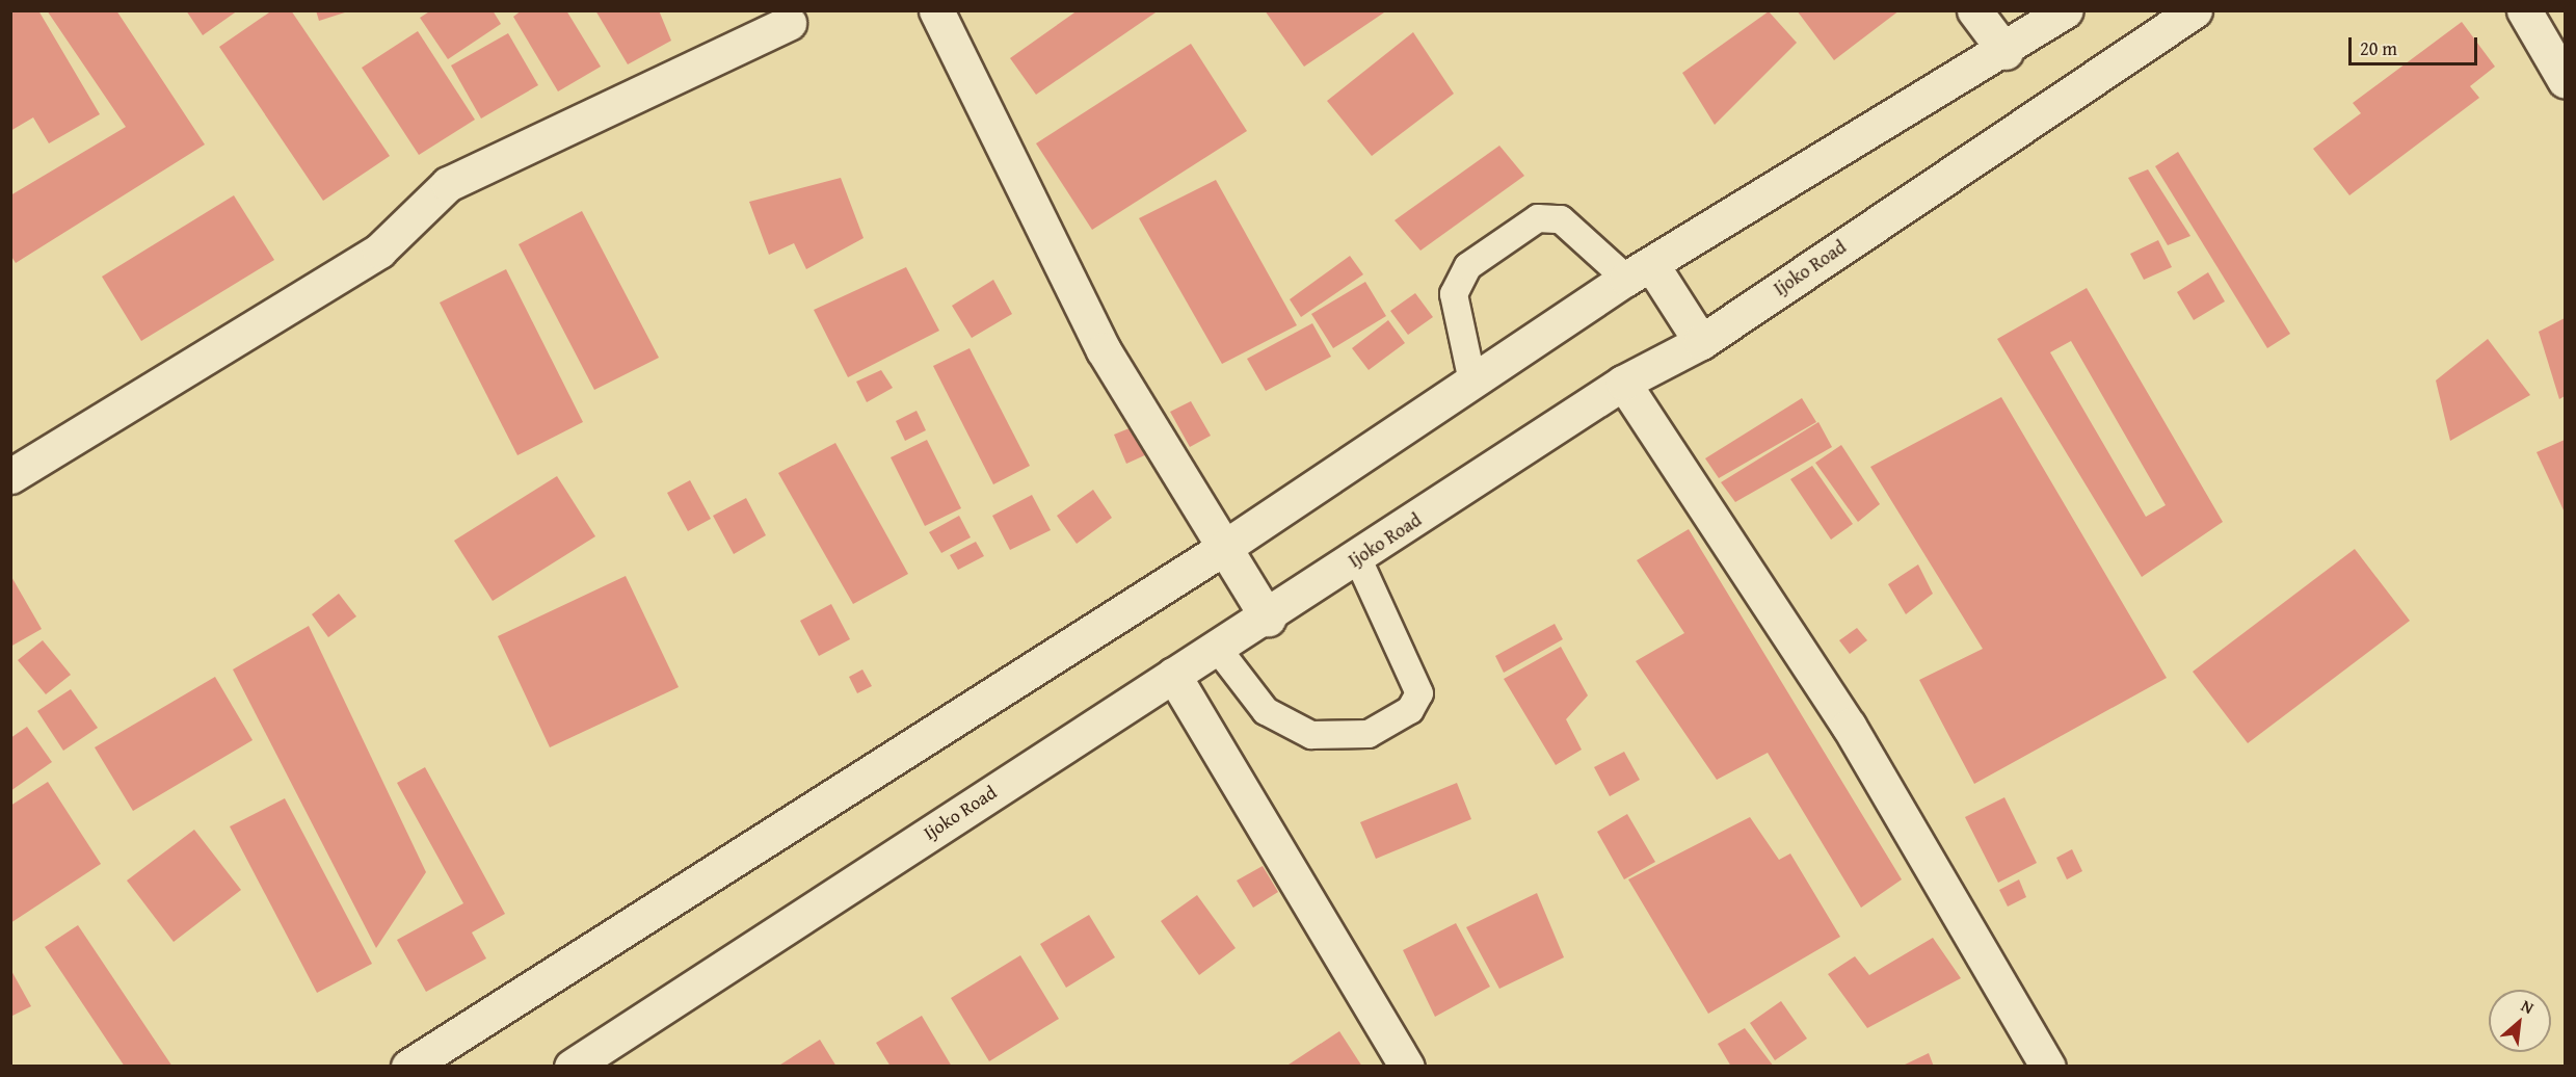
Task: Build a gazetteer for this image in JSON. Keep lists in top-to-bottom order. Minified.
{"streets":{"street":["Ijoko Road"]},"scale_bar":"20 m","north":"top right"}
